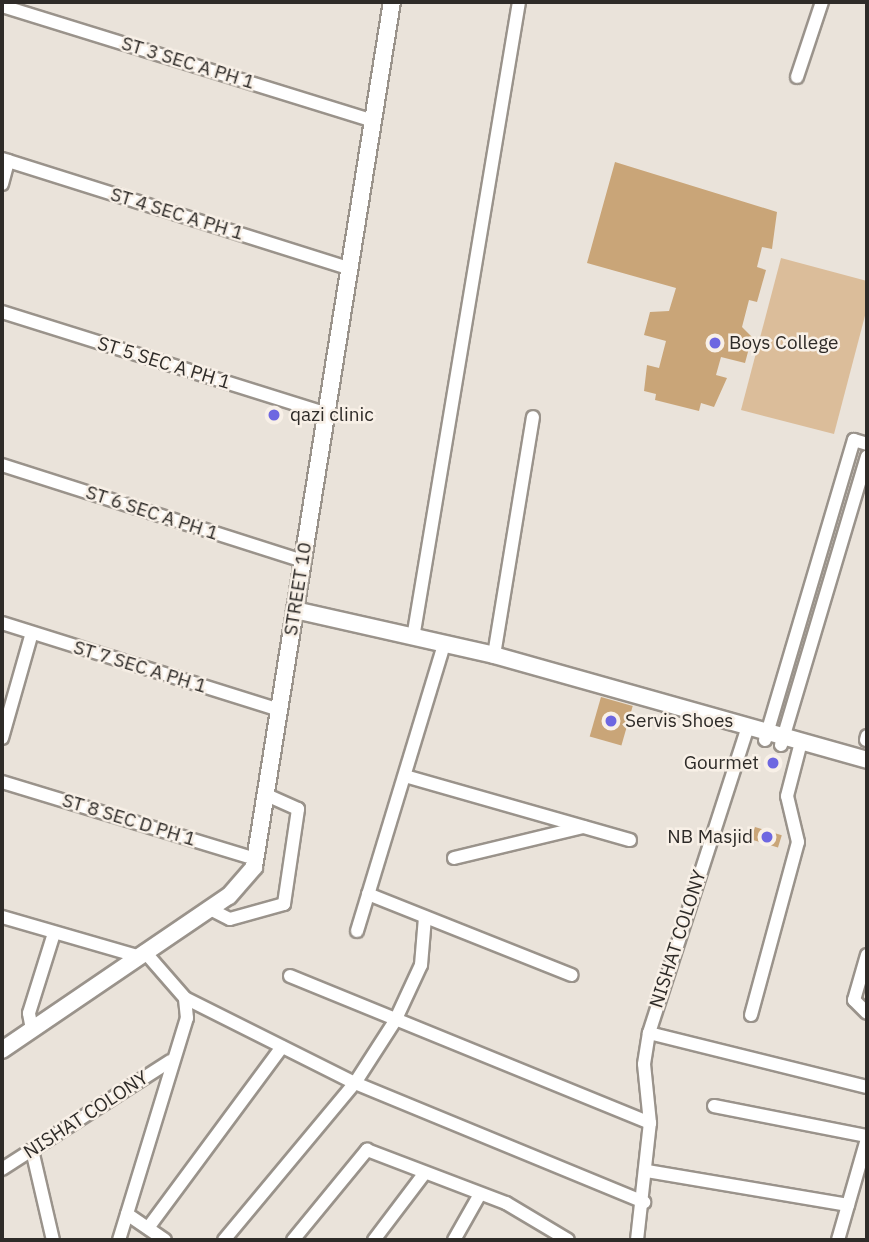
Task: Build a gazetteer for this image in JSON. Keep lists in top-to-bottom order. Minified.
{"streets":{"street":["ST 3 SEC A PH 1","ST 4 SEC A PH 1","ST 5 SEC A PH 1","ST 6 SEC A PH 1","STREET 10","ST 7 SEC A PH 1","ST 8 SEC D PH 1","NISHAT COLONY"]},"crossings":[["ST 3 SEC A PH 1","STREET 10"],["ST 4 SEC A PH 1","STREET 10"],["ST 5 SEC A PH 1","STREET 10"],["ST 6 SEC A PH 1","STREET 10"],["STREET 10","ST 7 SEC A PH 1"],["STREET 10","ST 8 SEC D PH 1"]],"places":["Boys College","qazi clinic","Servis Shoes","Gourmet","NB Masjid"]}
